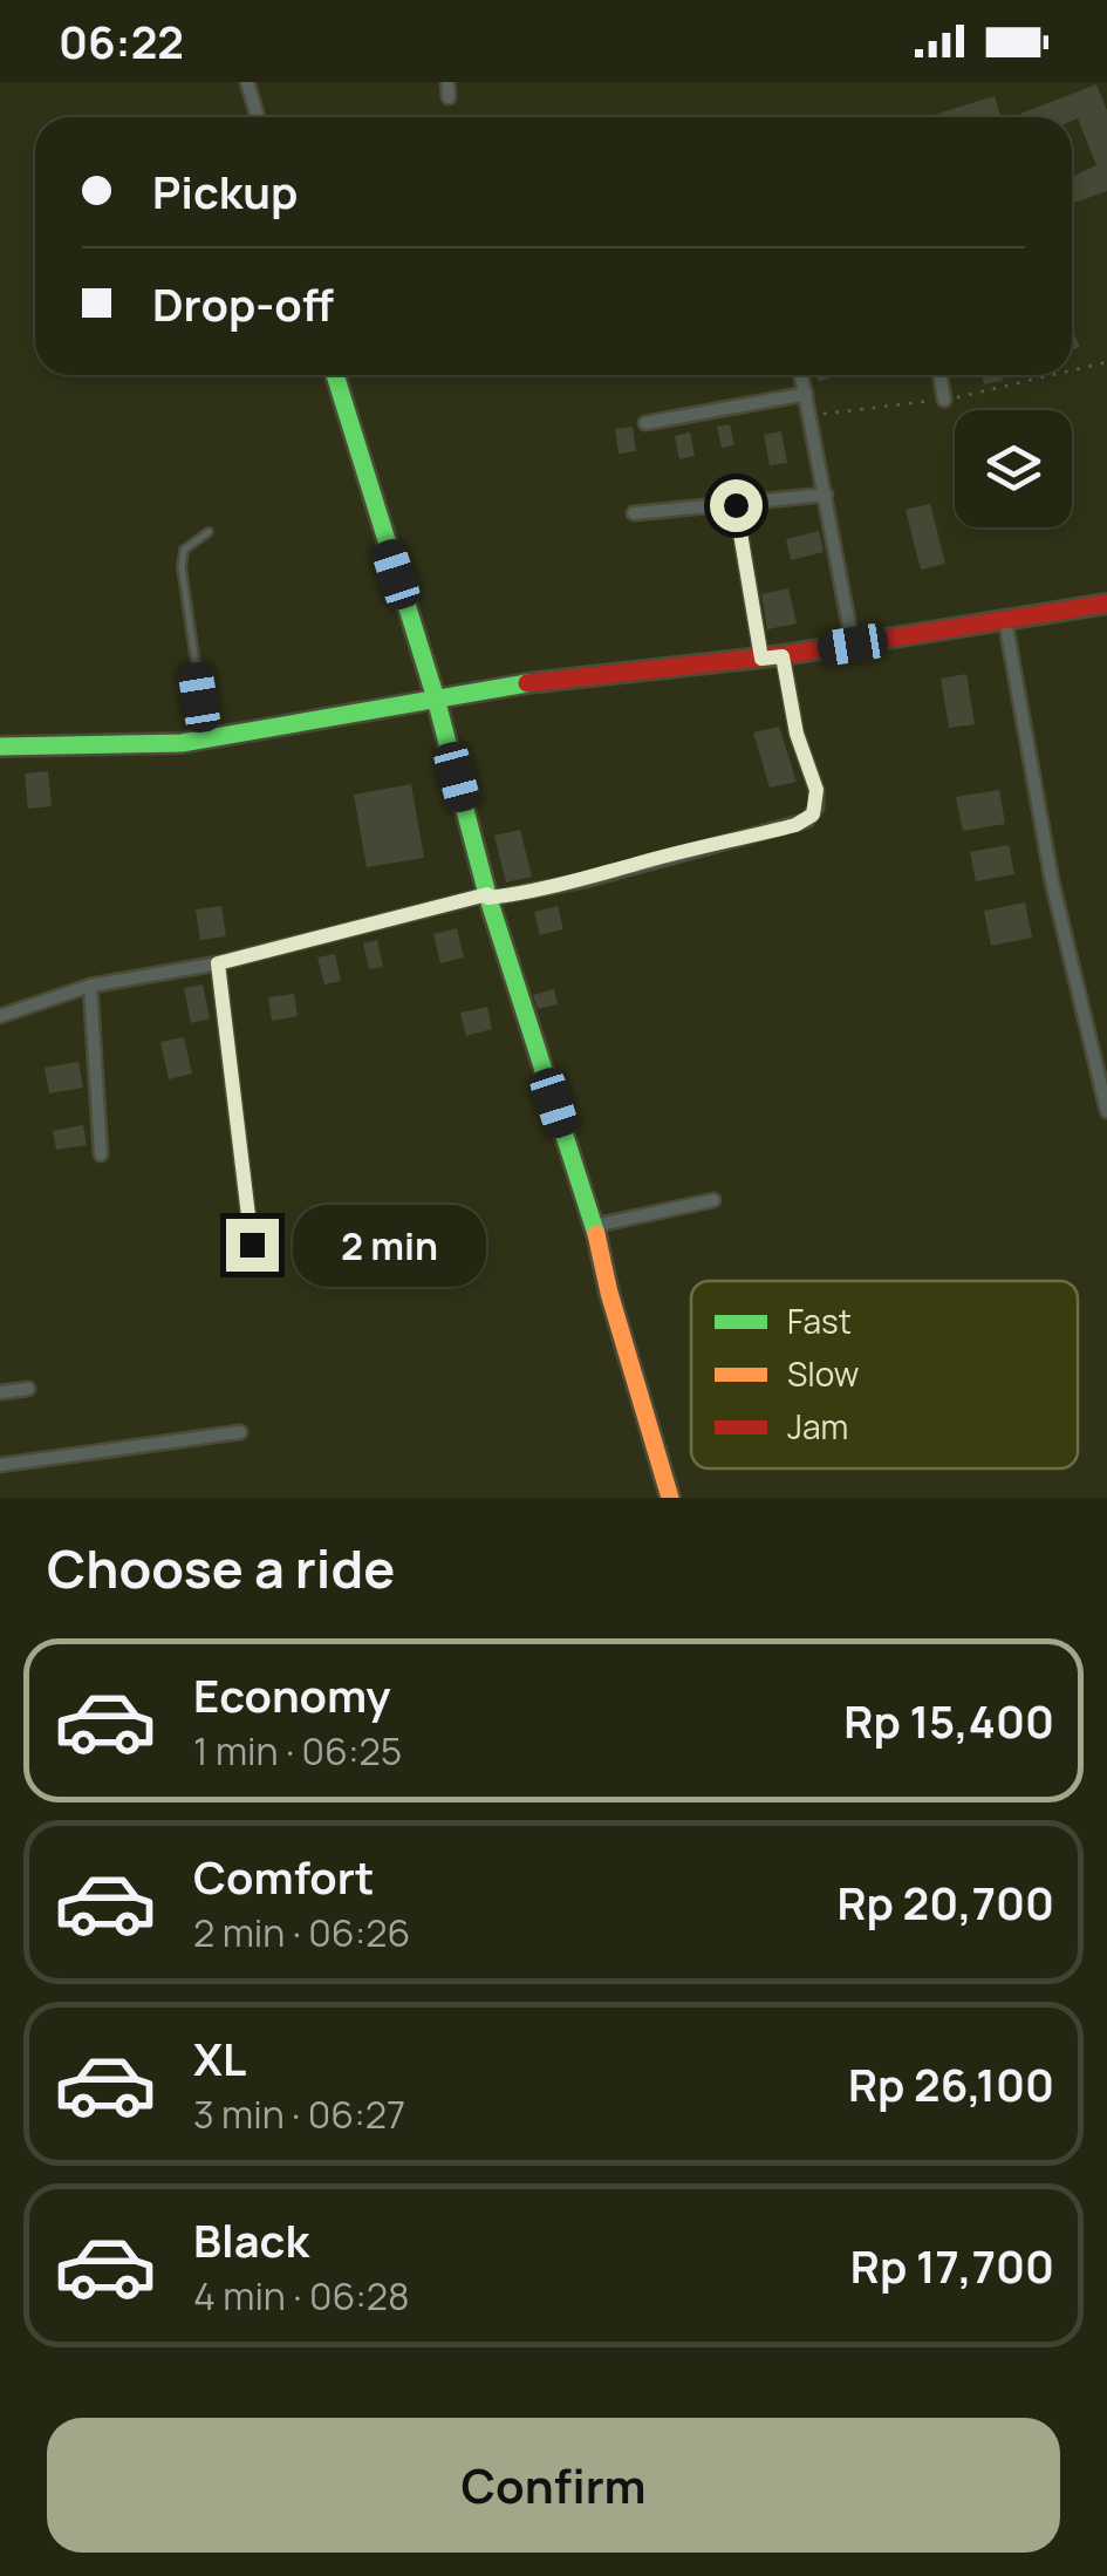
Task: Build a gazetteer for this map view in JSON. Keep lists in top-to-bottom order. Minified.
{"legend":["Fast","Slow","Jam"],"page":{"status":"06:22","banner":["Pickup","Drop-off"],"bubble":"2 min","heading":"Choose a ride","list":[{"name":"Economy","note":"1 min · 06:25","value":"Rp 15,400"},{"name":"Comfort","note":"2 min · 06:26","value":"Rp 20,700"},{"name":"XL","note":"3 min · 06:27","value":"Rp 26,100"},{"name":"Black","note":"4 min · 06:28","value":"Rp 17,700"}],"buttons":"Confirm"}}
